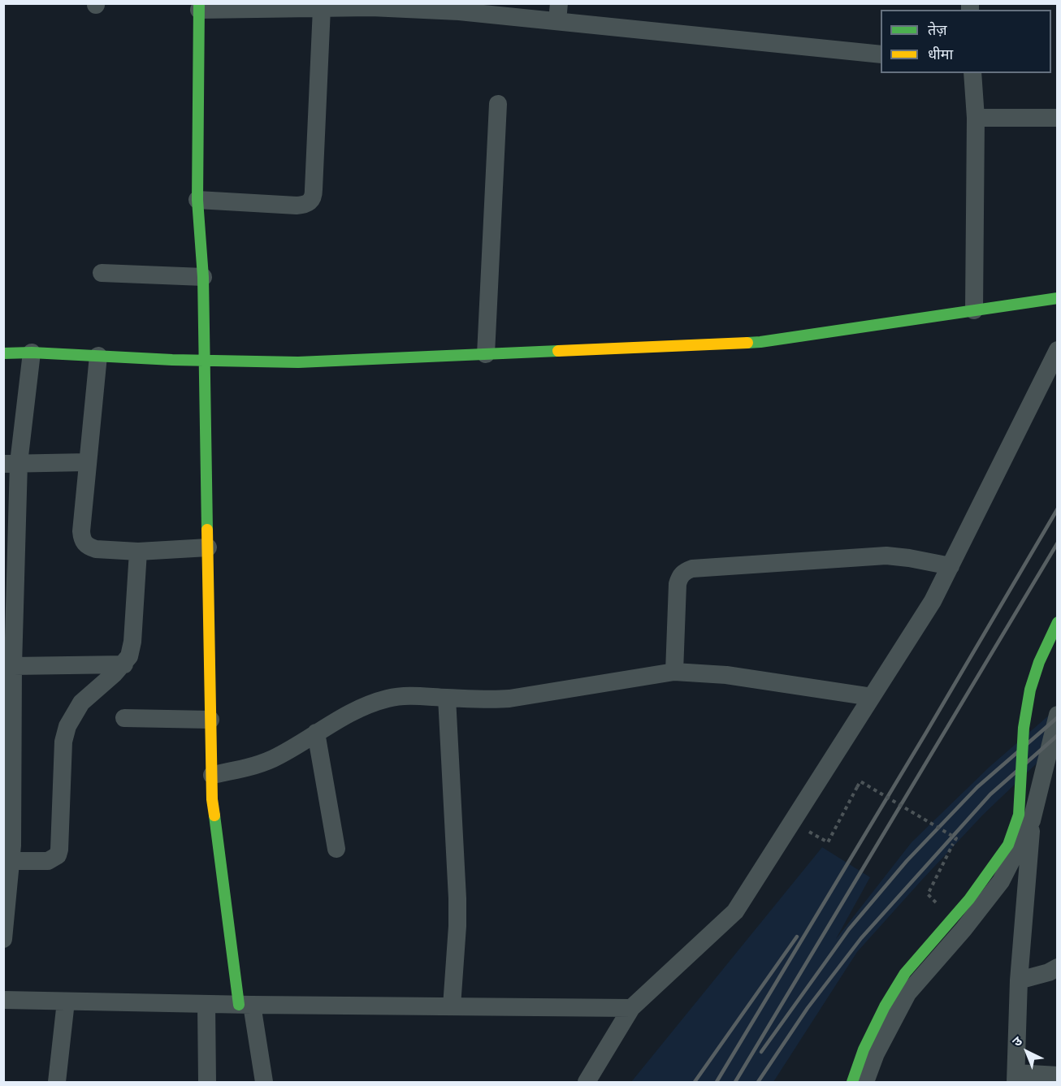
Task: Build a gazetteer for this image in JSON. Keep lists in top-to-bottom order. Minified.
{"legend":["तेज़","धीमा"],"north":"top left"}
